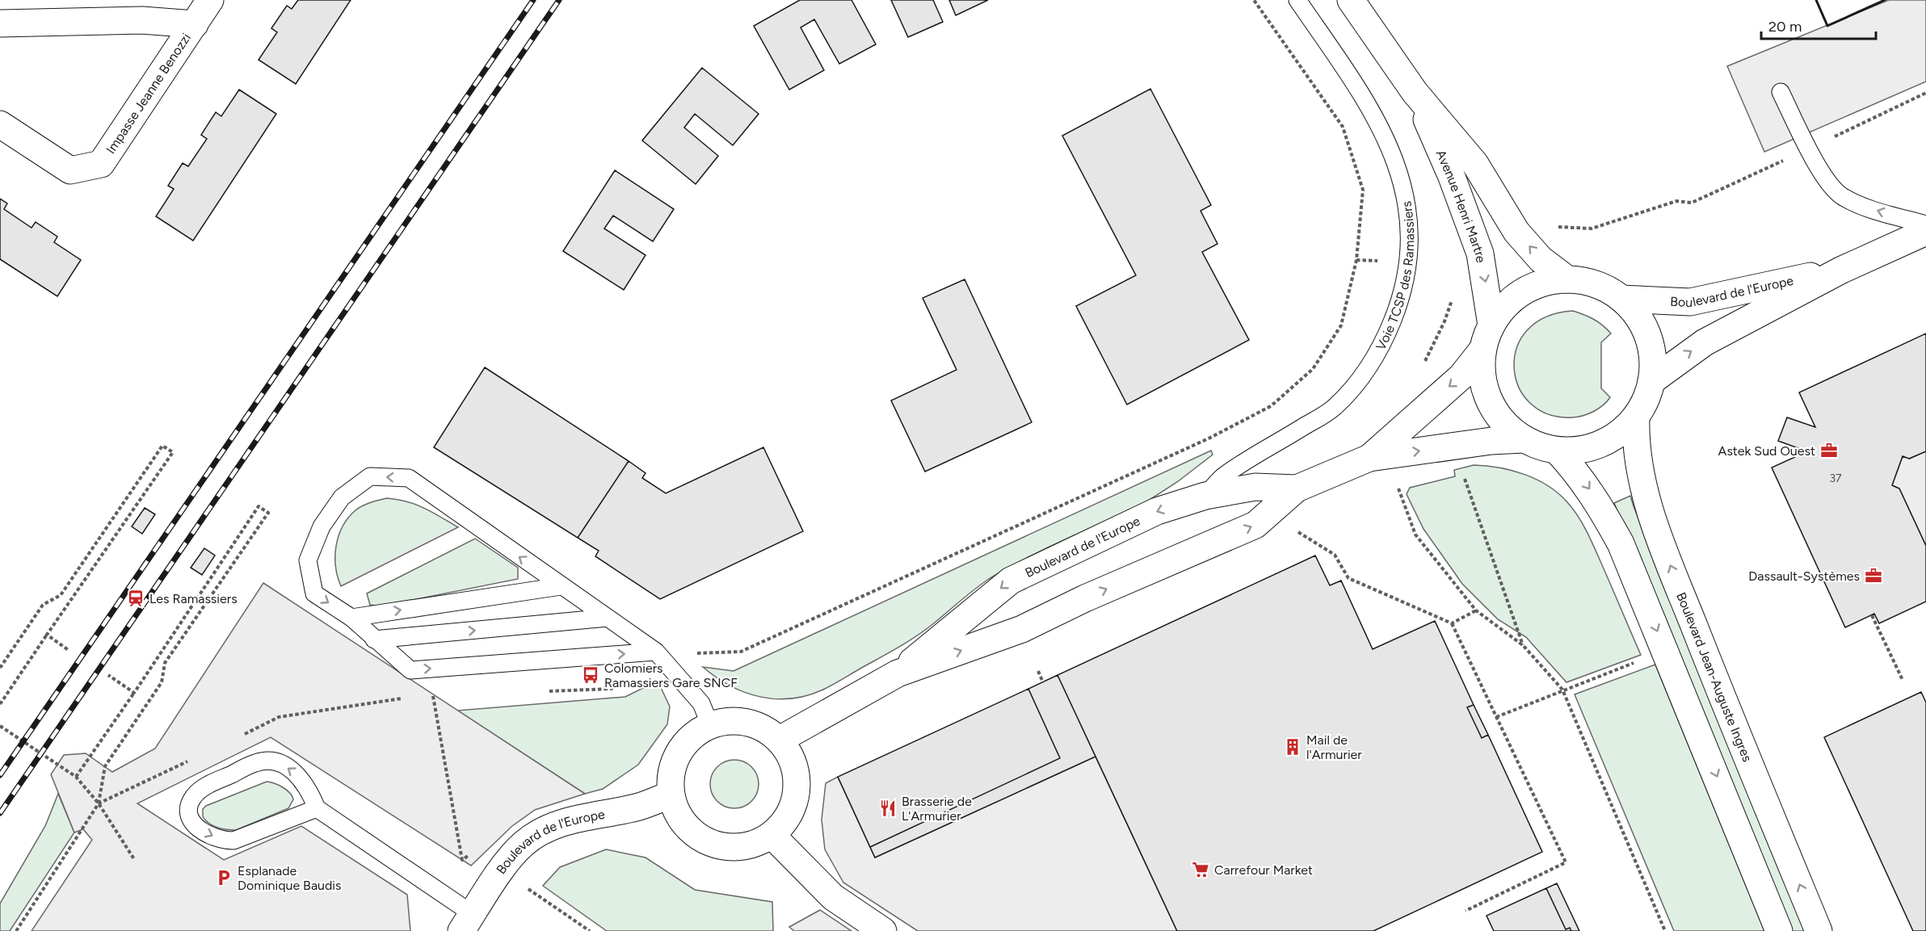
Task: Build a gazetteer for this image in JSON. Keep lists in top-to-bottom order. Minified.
{"streets":{"main road":["Impasse Jeanne Benozzi","Avenue Henri Martre","Boulevard de l'Europe","Boulevard Jean-Auguste Ingres"],"lane":["Voie TCSP des Ramassiers"]},"crossings":[["Avenue Henri Martre","Boulevard de l'Europe"],["Avenue Henri Martre","Boulevard Jean-Auguste Ingres"],["Voie TCSP des Ramassiers","Boulevard de l'Europe"],["Boulevard de l'Europe","Boulevard Jean-Auguste Ingres"]],"places":{"office":["Astek Sud Ouest","Dassault-Systèmes"],"station":["Les Ramassiers"],"bus stop":["Colomiers Ramassiers Gare SNCF"],"building":["Mail de l'Armurier"],"restaurant":["Brasserie de L'Armurier"],"supermarket":["Carrefour Market"],"parking":["Esplanade Dominique Baudis"]},"house_numbers":["37"],"scale_bar":"20 m"}
